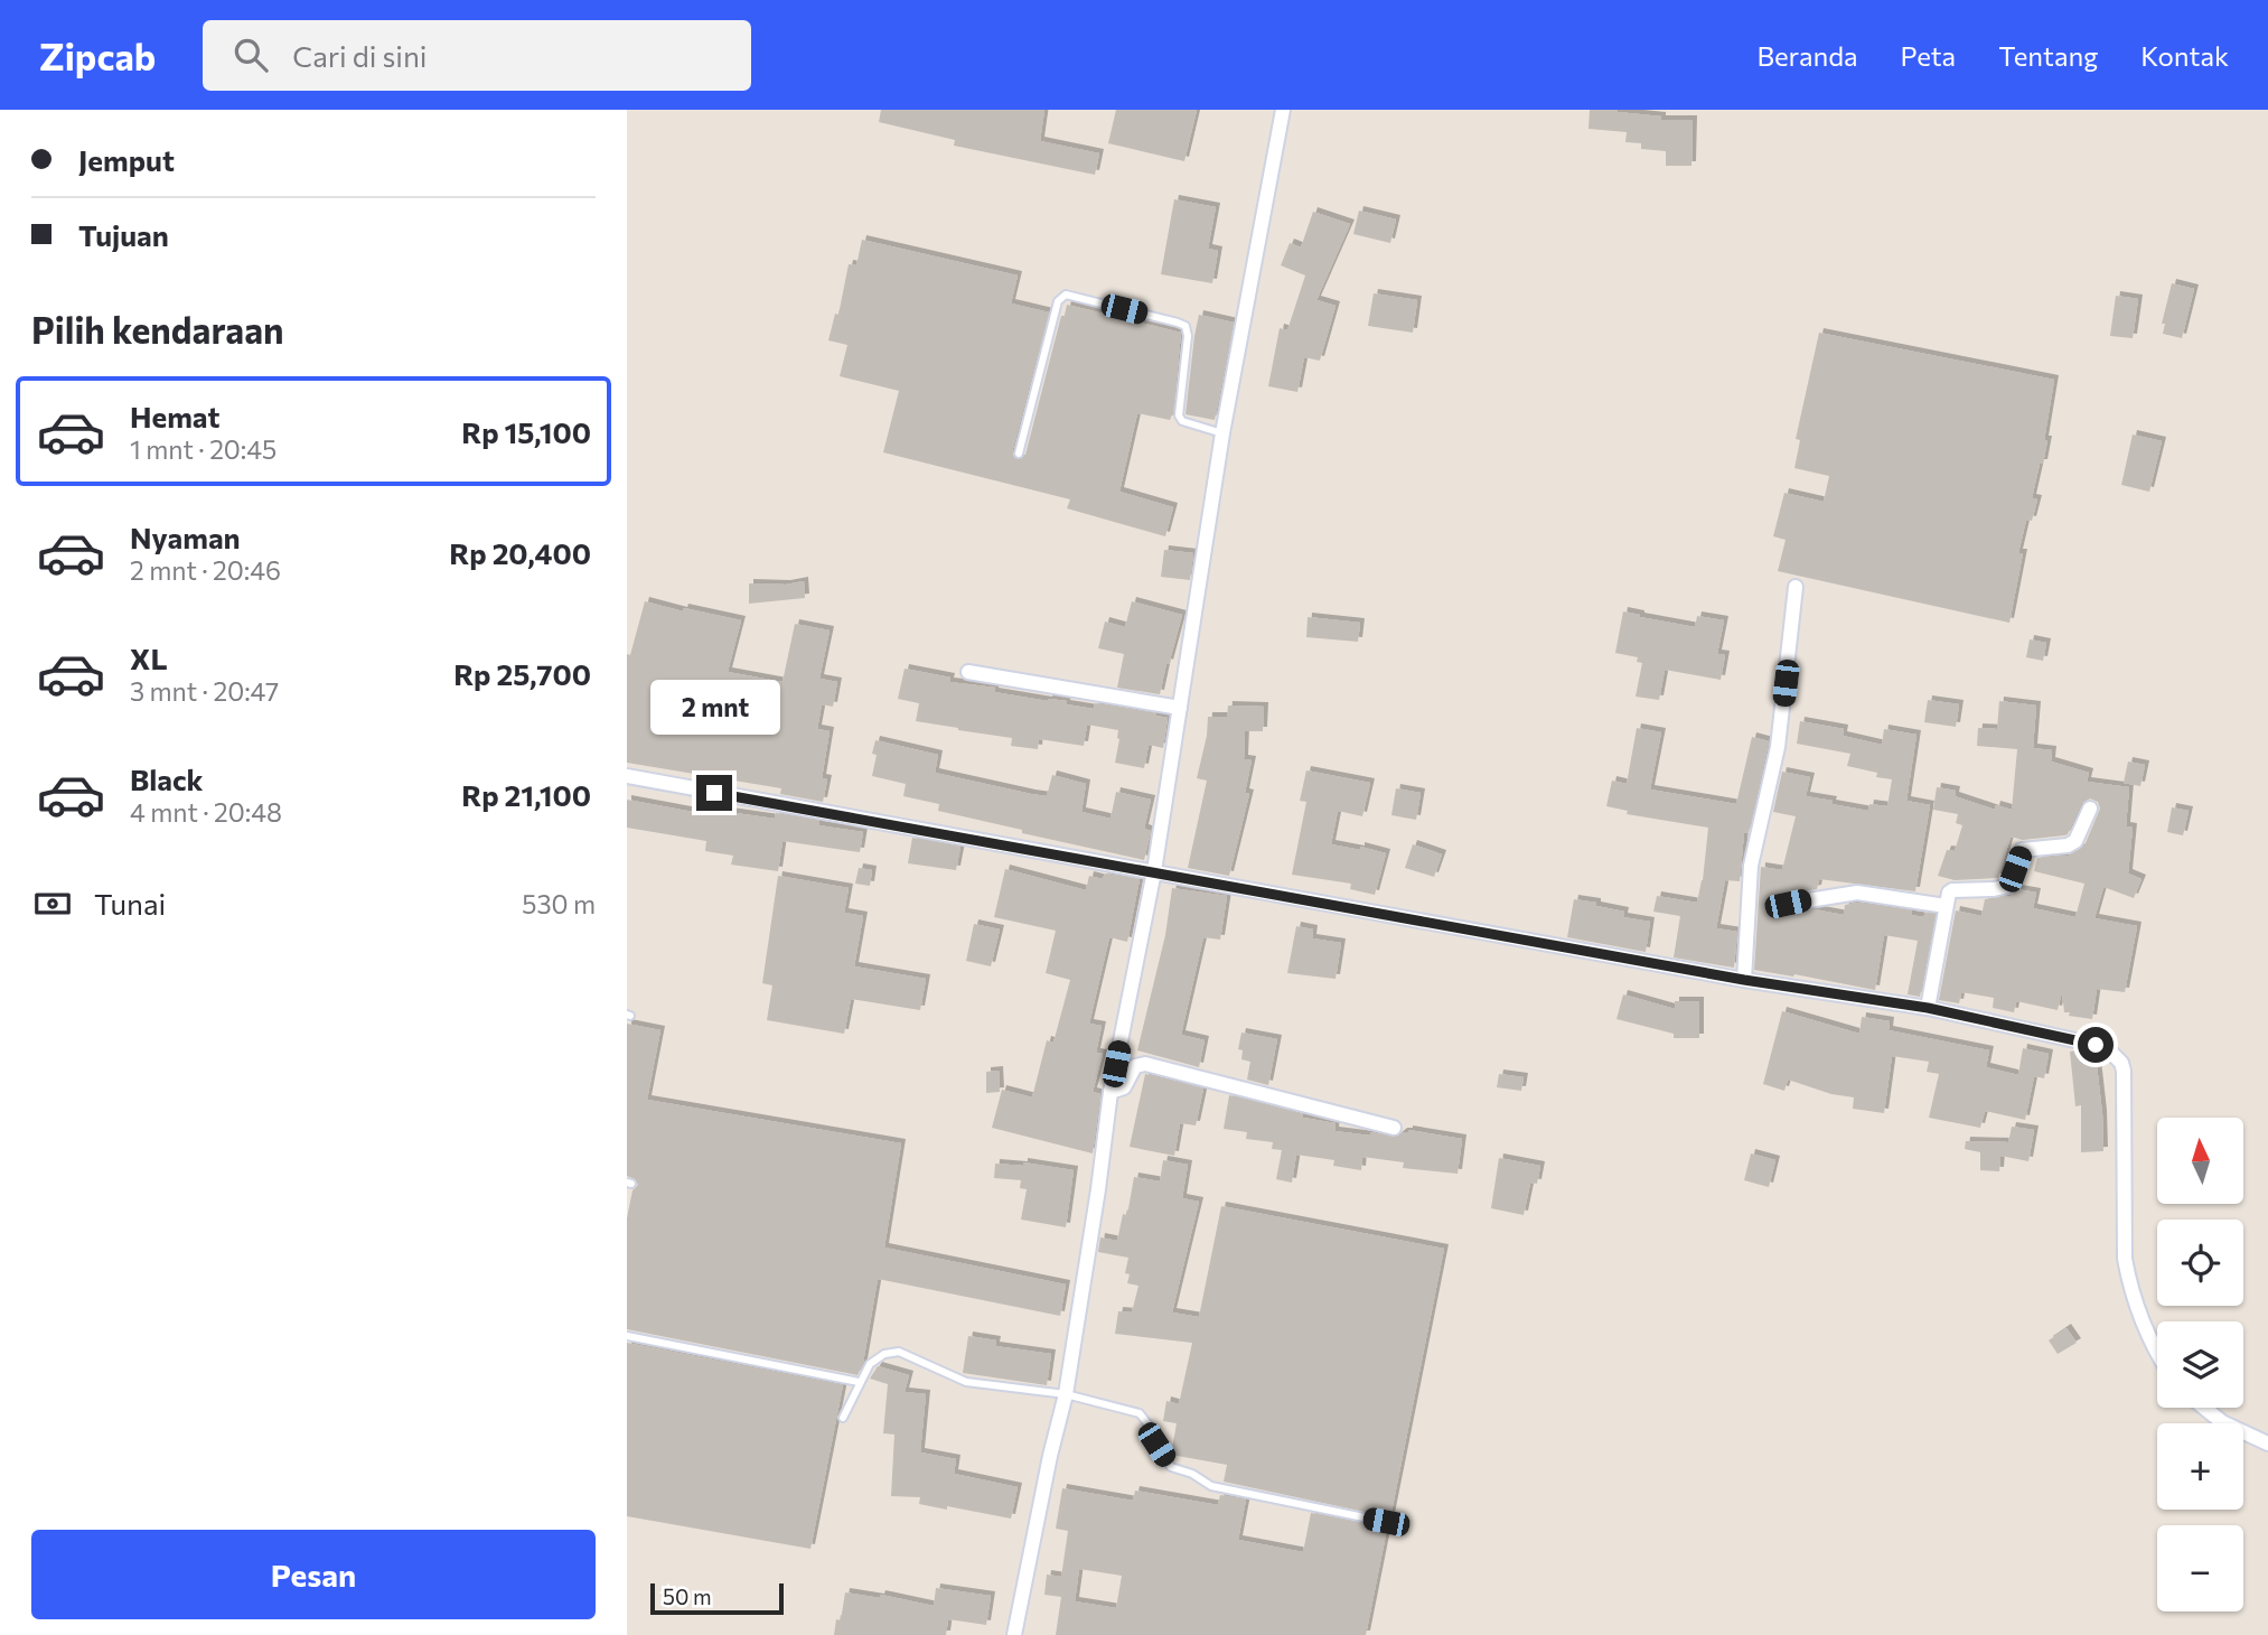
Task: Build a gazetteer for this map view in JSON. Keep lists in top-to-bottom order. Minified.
{"scale_bar":"50 m","north":"top","page":{"header":"Zipcab","search":"Cari di sini","nav":["Beranda","Peta","Tentang","Kontak"],"banner":["Jemput","Tujuan"],"heading":"Pilih kendaraan","list":[{"name":"Hemat","note":"1 mnt · 20:45","value":"Rp 15,100"},{"name":"Nyaman","note":"2 mnt · 20:46","value":"Rp 20,400"},{"name":"XL","note":"3 mnt · 20:47","value":"Rp 25,700"},{"name":"Black","note":"4 mnt · 20:48","value":"Rp 21,100"}],"bubble":"2 mnt","pay":["Tunai","530 m"],"map_buttons":["+","−"],"buttons":"Pesan","scale":"50 m"}}
